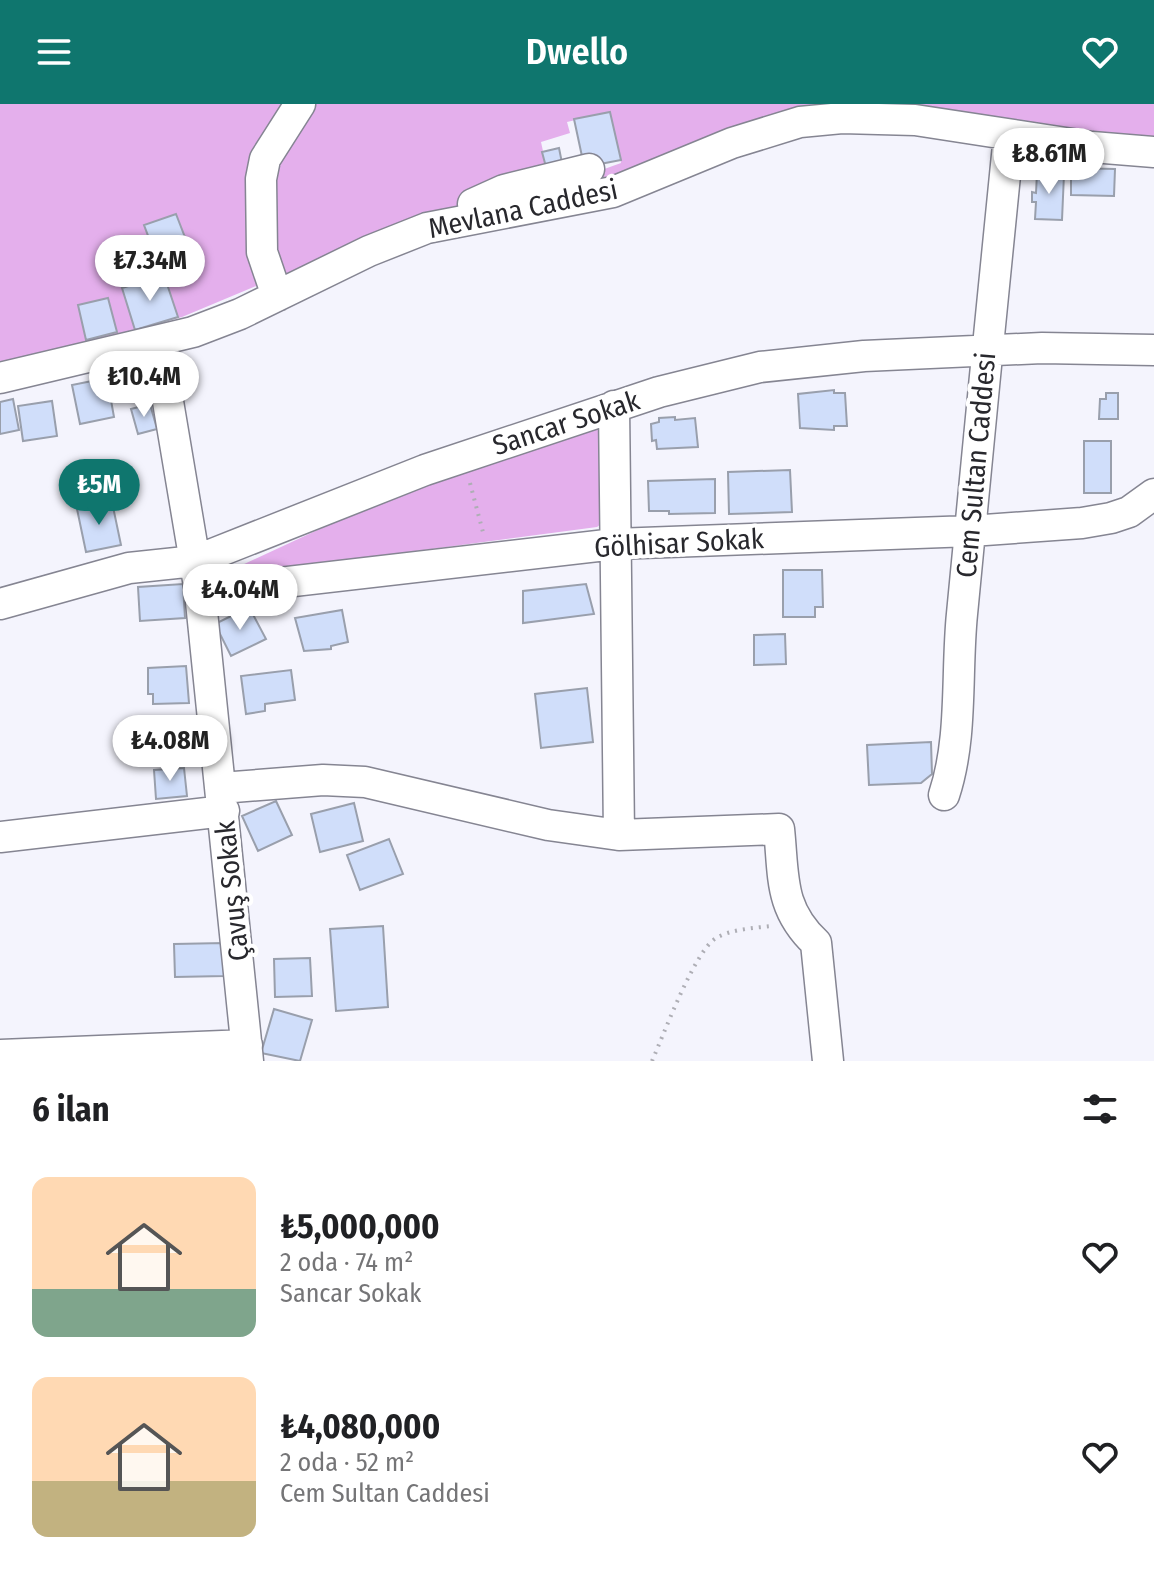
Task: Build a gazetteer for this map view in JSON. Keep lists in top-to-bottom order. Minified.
{"streets":{"street":["Mevlana Caddesi","Sancar Sokak","Cem Sultan Caddesi","Gölhisar Sokak","Çavuş Sokak"]},"crossings":[["Mevlana Caddesi","Cem Sultan Caddesi"],["Mevlana Caddesi","Çavuş Sokak"],["Sancar Sokak","Cem Sultan Caddesi"],["Sancar Sokak","Çavuş Sokak"],["Cem Sultan Caddesi","Gölhisar Sokak"],["Gölhisar Sokak","Çavuş Sokak"]],"page":{"header":"Dwello","price":["₺8.61M","₺7.34M","₺10.4M","₺5M","₺4.04M","₺4.08M"],"heading":"6 ilan","list":[{"name":"₺5,000,000","note":"2 oda · 74 m² · Sancar Sokak"},{"name":"₺4,080,000","note":"2 oda · 52 m² · Cem Sultan Caddesi"}]}}
